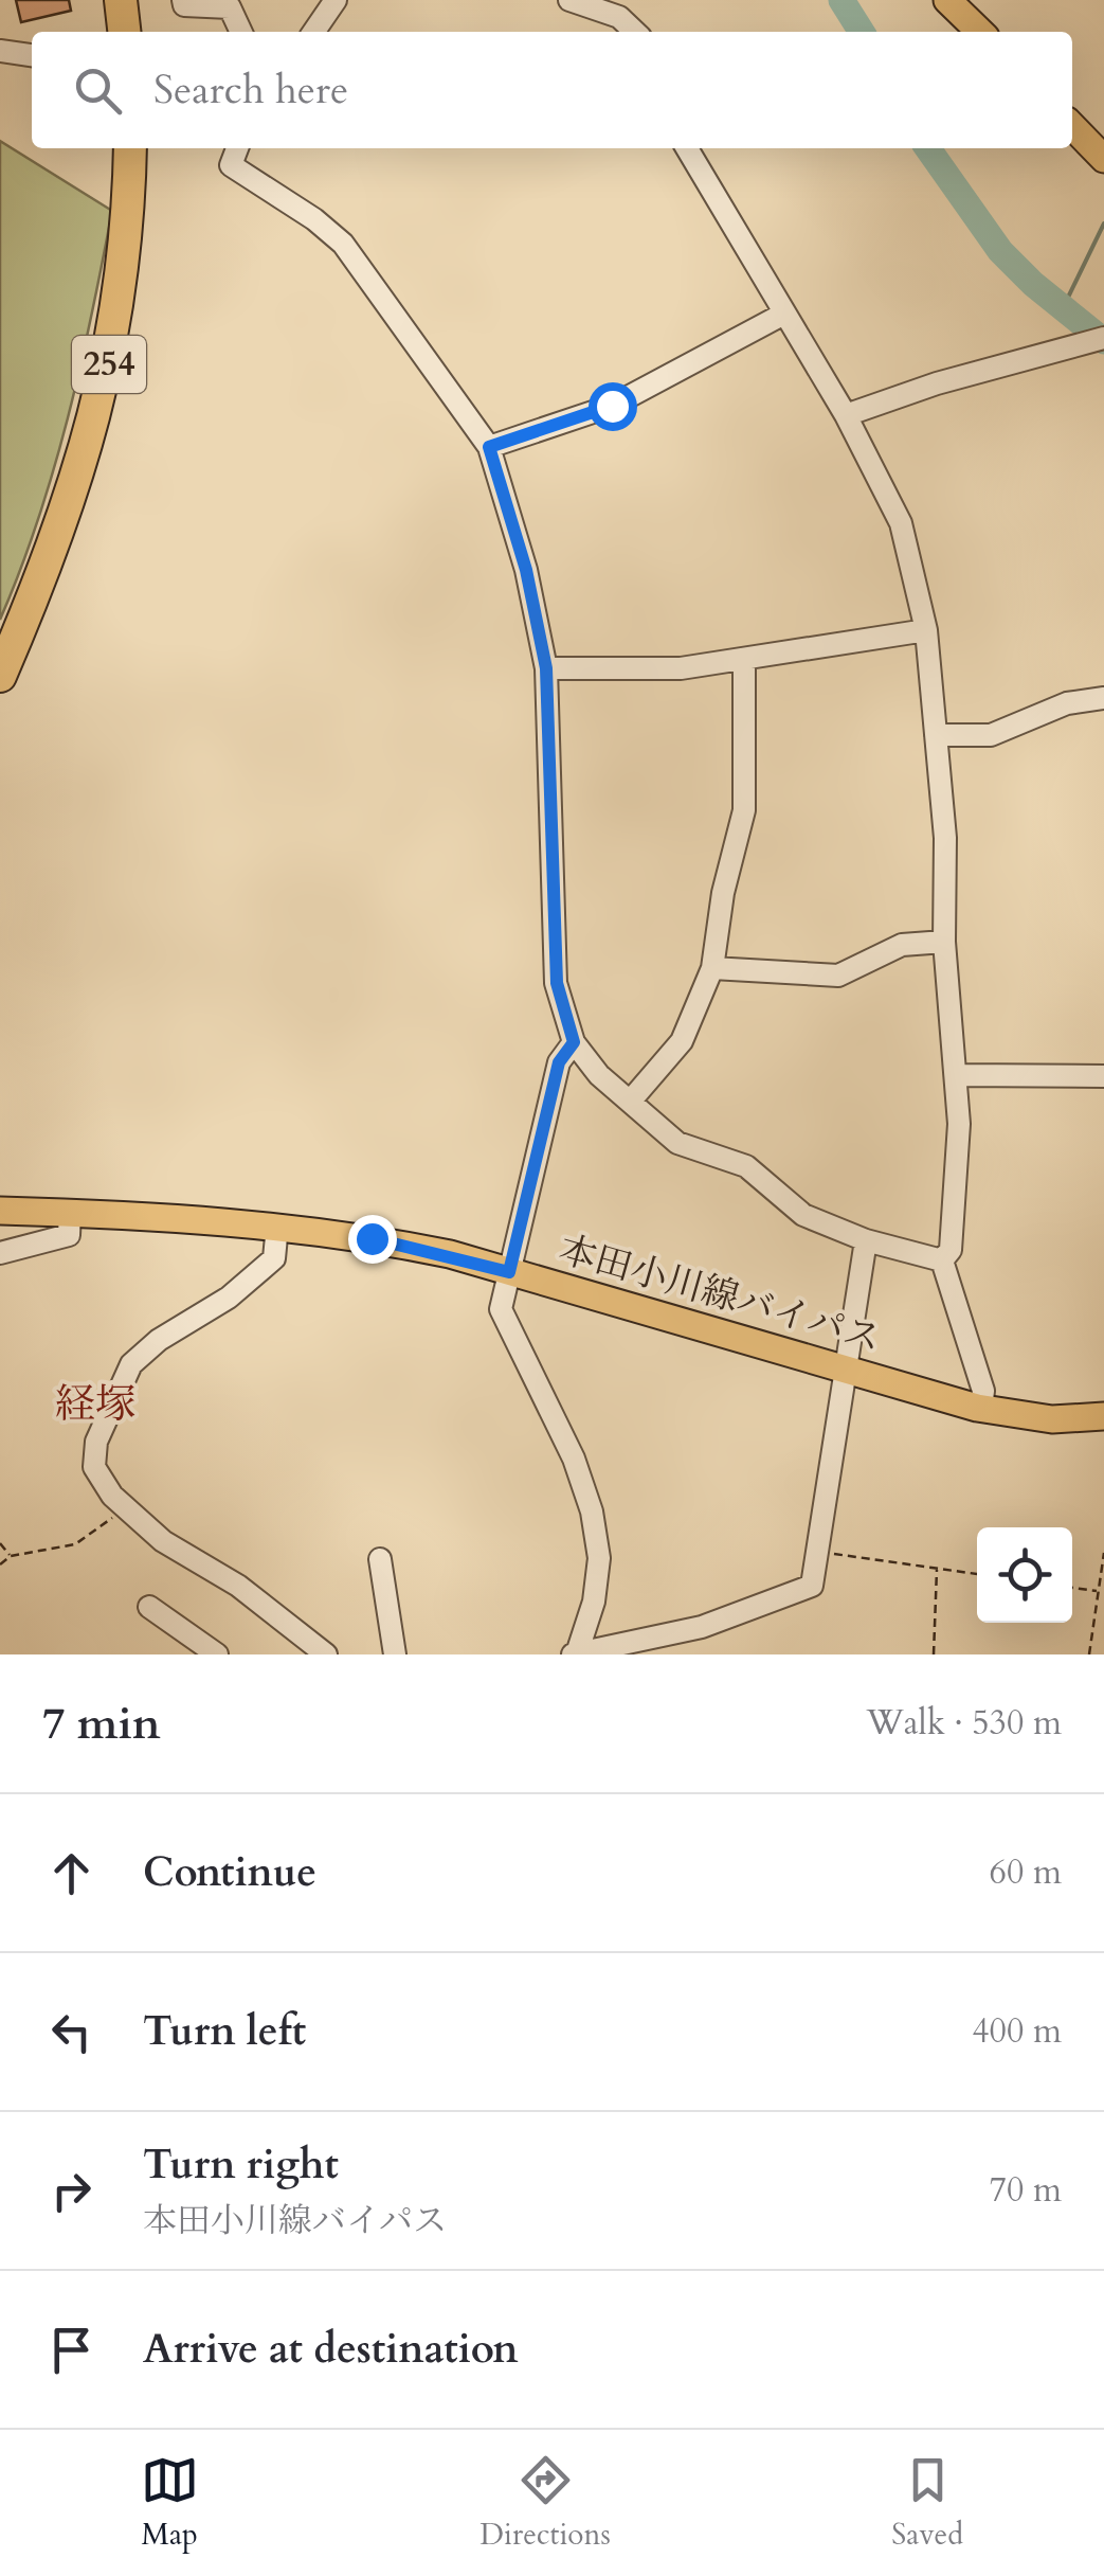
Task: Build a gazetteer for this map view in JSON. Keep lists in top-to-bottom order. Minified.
{"streets":{"highway":["254"],"main road":["本田小川線バイパス"]},"districts":["経塚"],"page":{"search":"Search here","heading":["7 min","Walk · 530 m"],"list":[["Continue","60 m"],["Turn left","400 m"],["Turn right","本田小川線バイパス","70 m"],"Arrive at destination"],"nav":["Map","Directions","Saved"]}}
